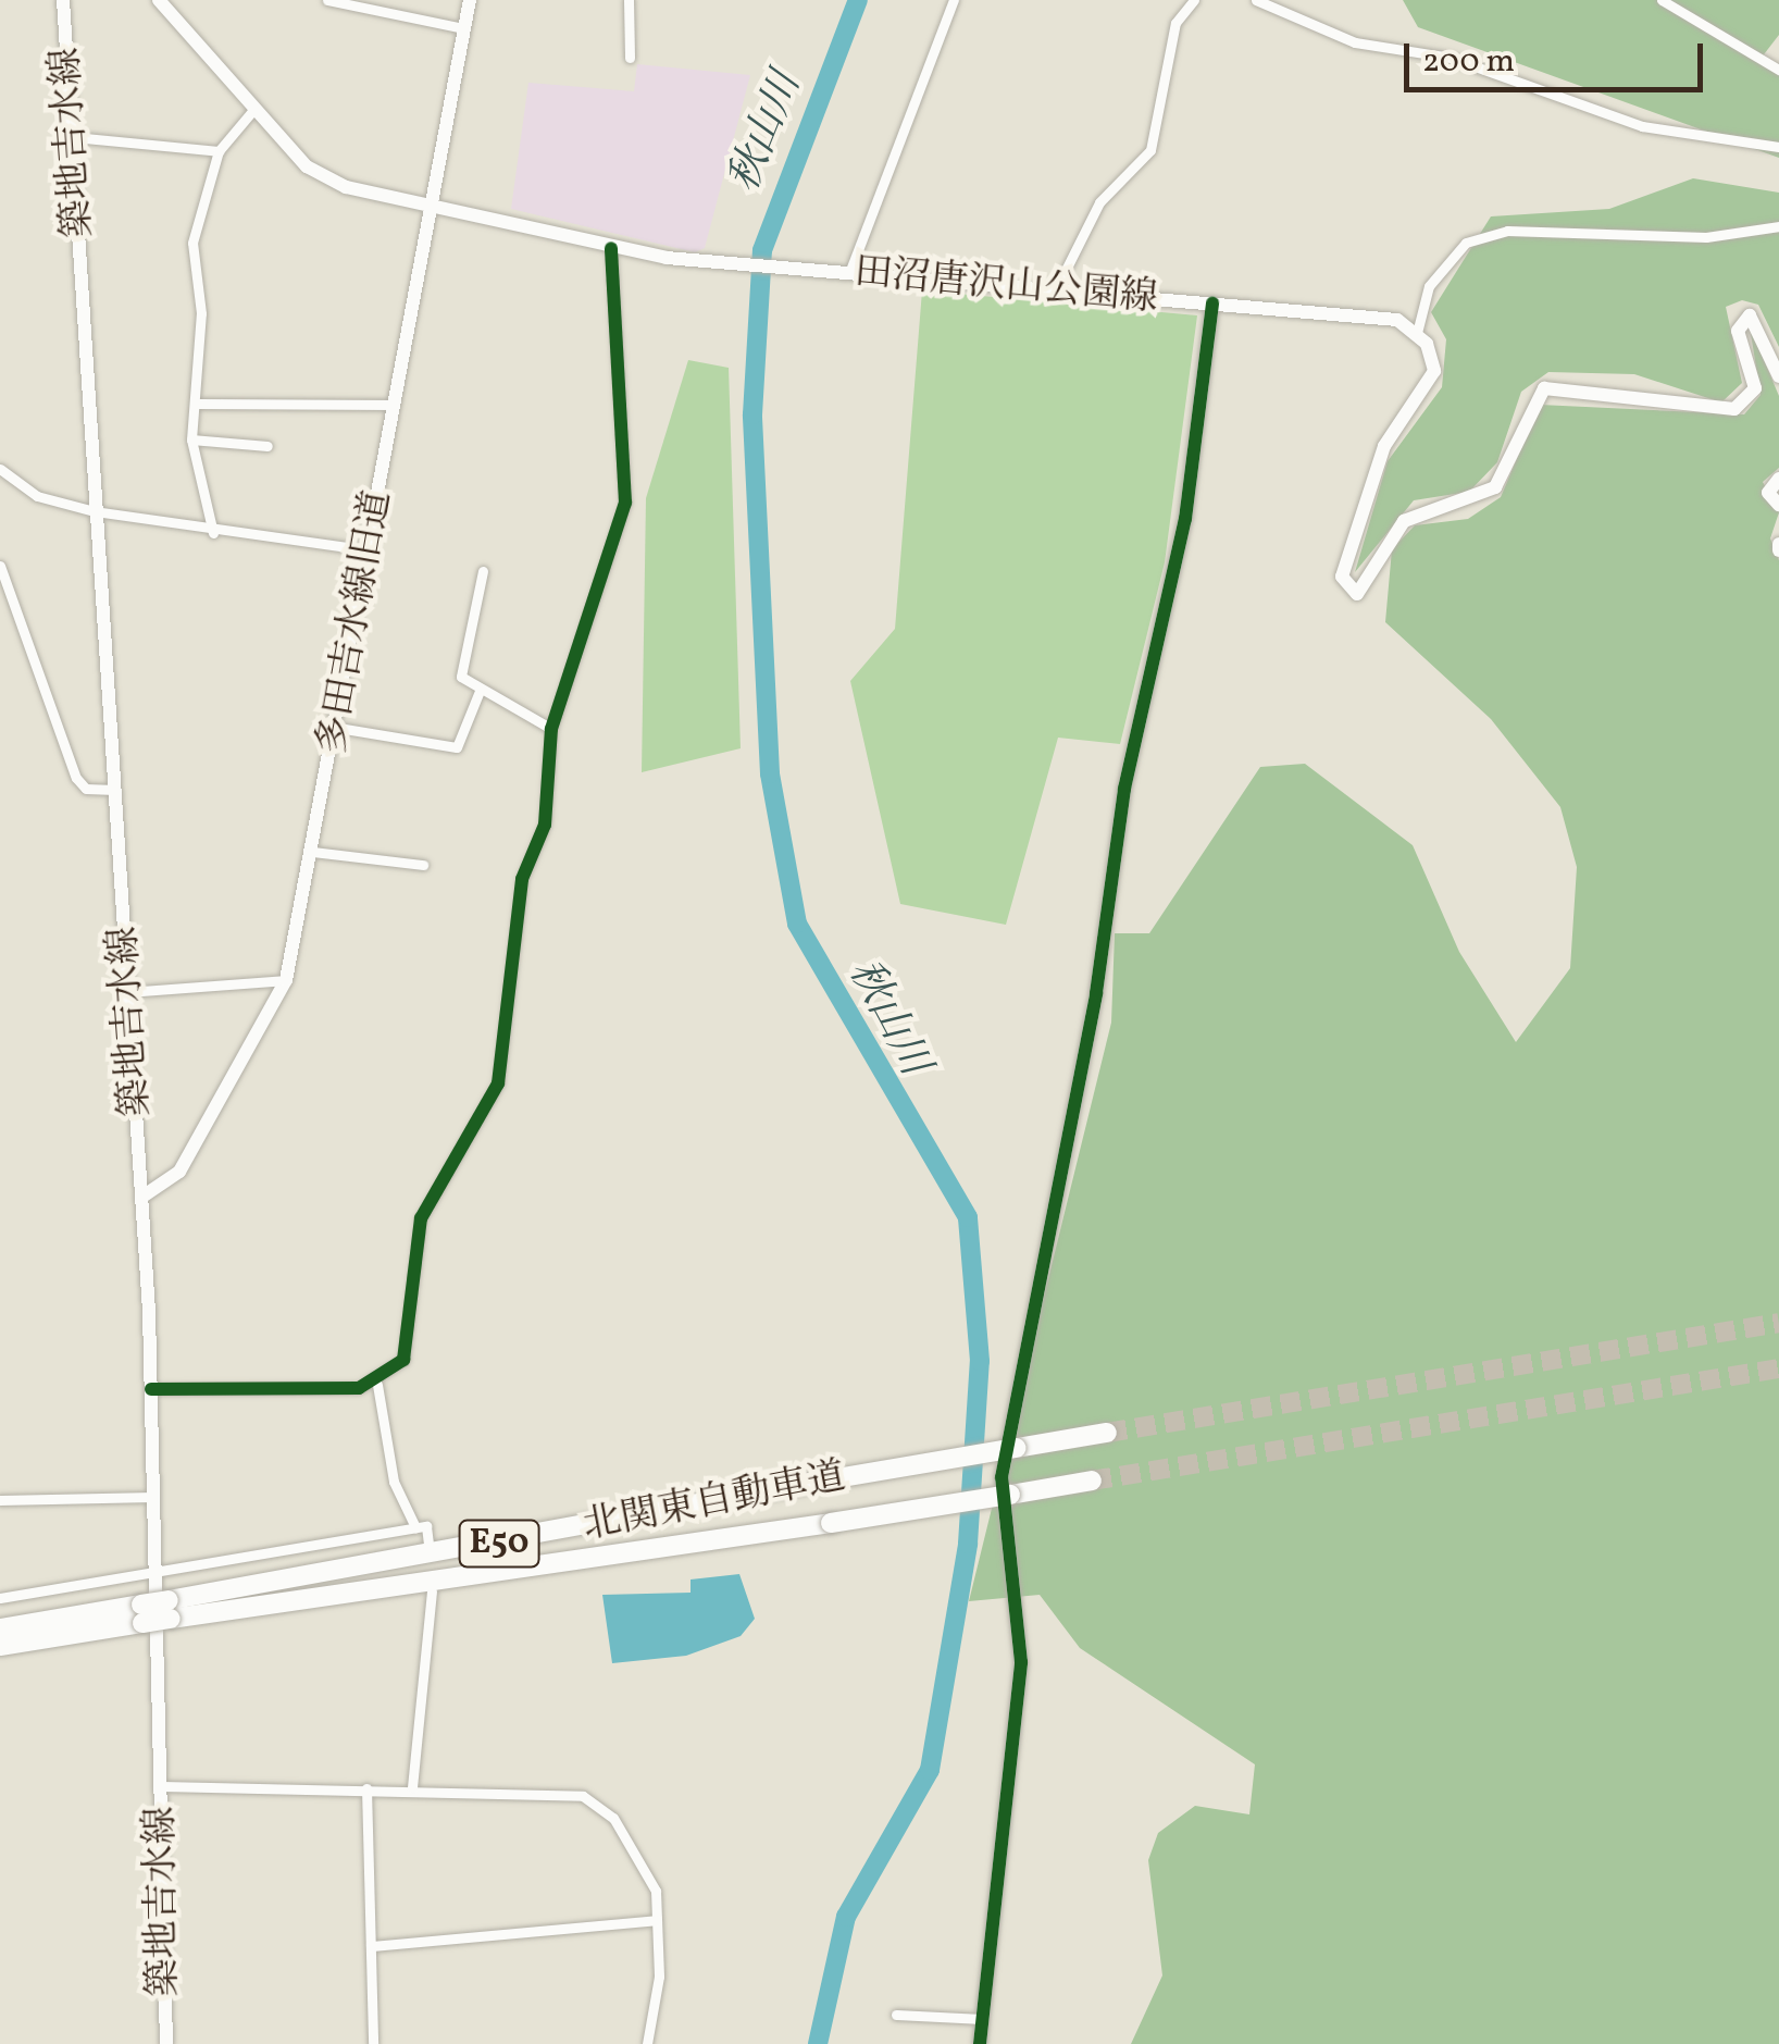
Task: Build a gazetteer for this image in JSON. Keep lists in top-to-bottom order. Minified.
{"streets":{"highway":["北関東自動車道","E50"],"main road":["築地吉水線","田沼唐沢山公園線","多田吉水線旧道"]},"crossings":[["築地吉水線","多田吉水線旧道"],["田沼唐沢山公園線","多田吉水線旧道"]],"water":["秋山川"],"scale_bar":"200 m"}
